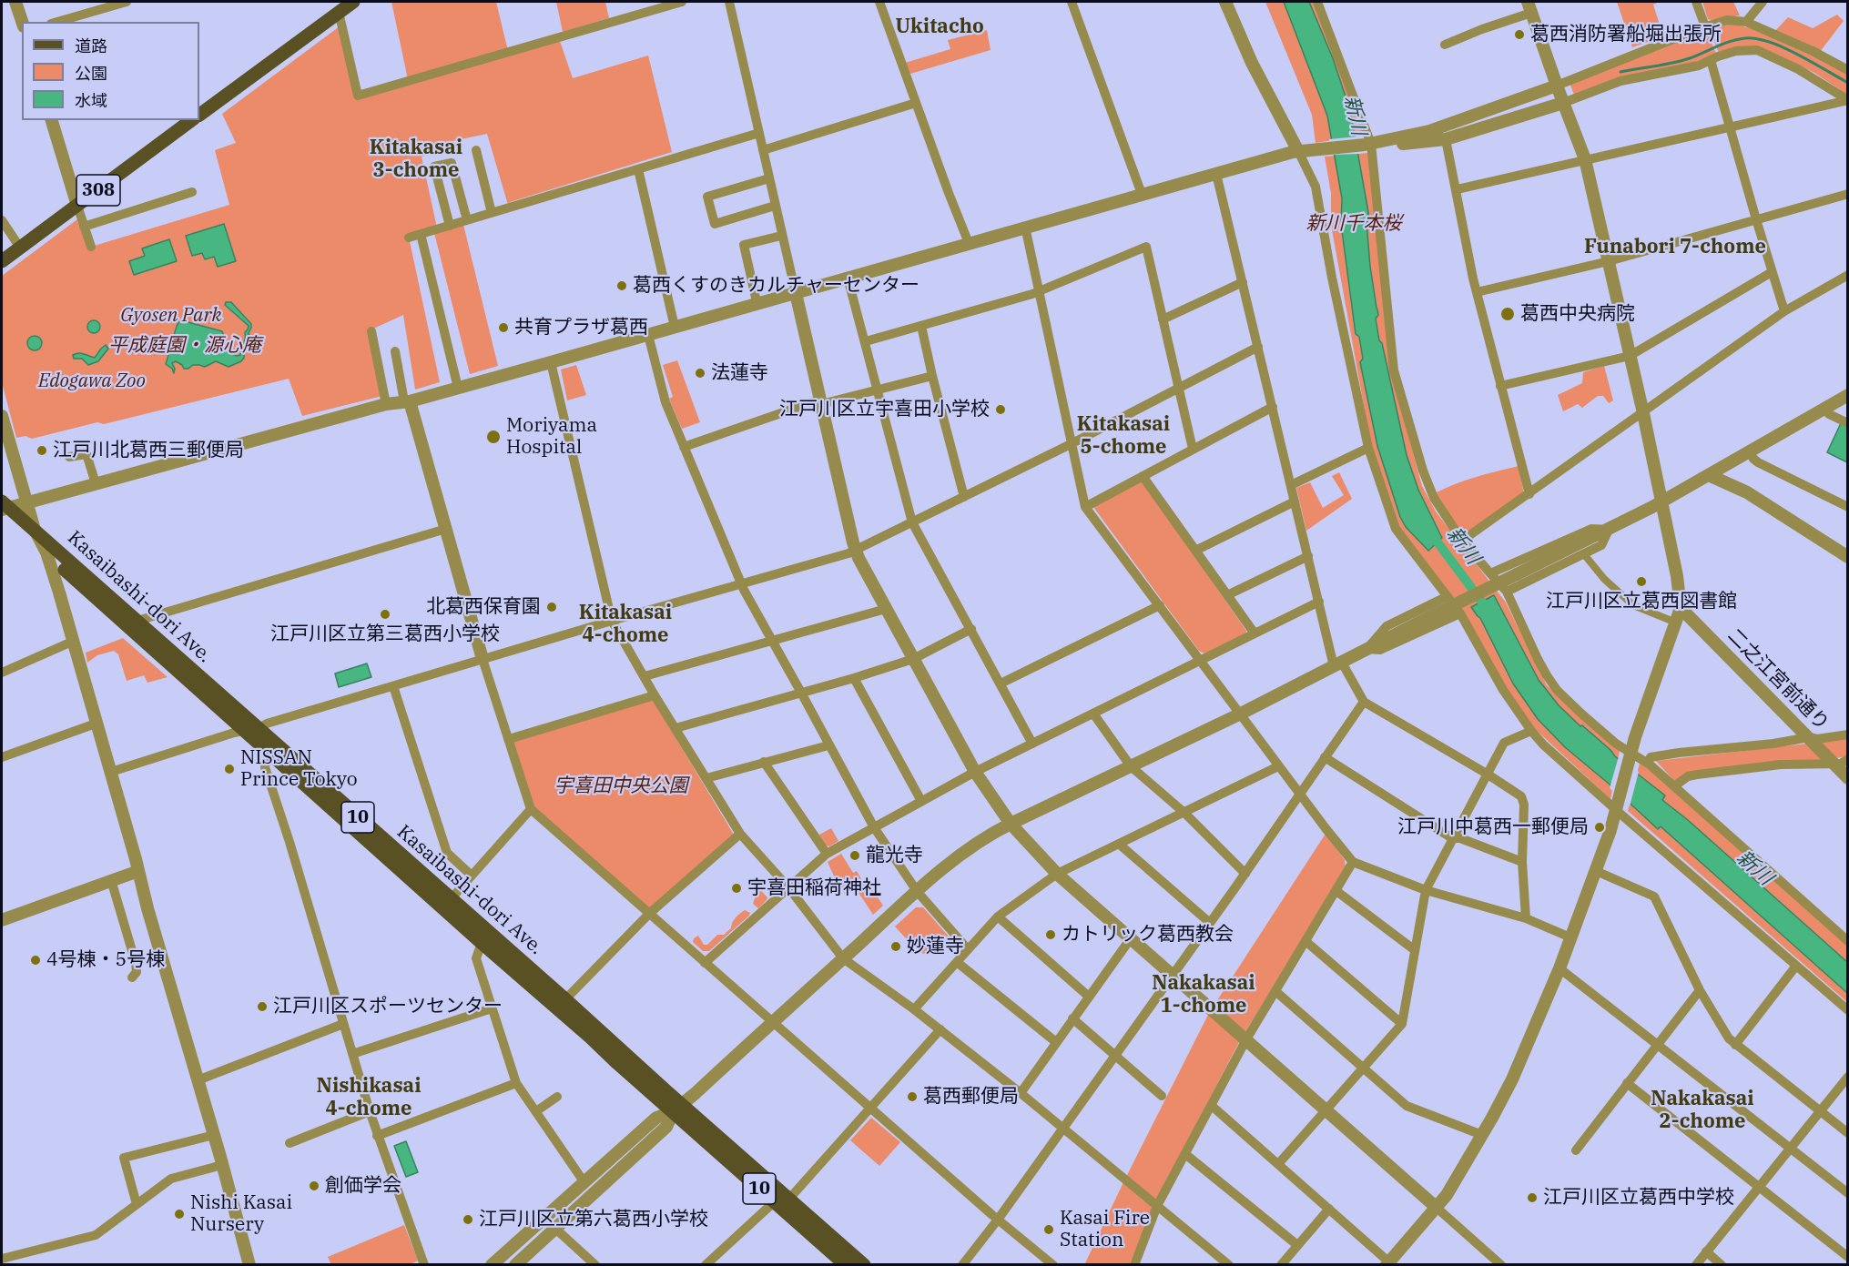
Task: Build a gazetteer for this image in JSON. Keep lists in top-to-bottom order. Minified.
{"streets":{"main road":["308","Kasaibashi-dori Ave.","10"],"street":["二之江宮前通り"]},"districts":["Ukitacho","Kitakasai 3-chome","Funabori 7-chome","Kitakasai 5-chome","Kitakasai 4-chome","Nakakasai 1-chome","Nishikasai 4-chome","Nakakasai 2-chome"],"water":["新川"],"parks":["新川千本桜","Gyosen Park","平成庭園・源心庵","Edogawa Zoo","宇喜田中央公園"],"places":["葛西消防署船堀出張所","葛西くすのきカルチャーセンター","葛西中央病院","共育プラザ葛西","法蓮寺","江戸川区立宇喜田小学校","Moriyama Hospital","江戸川北葛西三郵便局","江戸川区立葛西図書館","北葛西保育園","江戸川区立第三葛西小学校","NISSAN Prince Tokyo","江戸川中葛西一郵便局","龍光寺","宇喜田稲荷神社","カトリック葛西教会","妙蓮寺","4号棟・5号棟","江戸川区スポーツセンター","葛西郵便局","創価学会","江戸川区立葛西中学校","Nishi Kasai Nursery","江戸川区立第六葛西小学校","Kasai Fire Station"],"legend":["道路","公園","水域"]}
